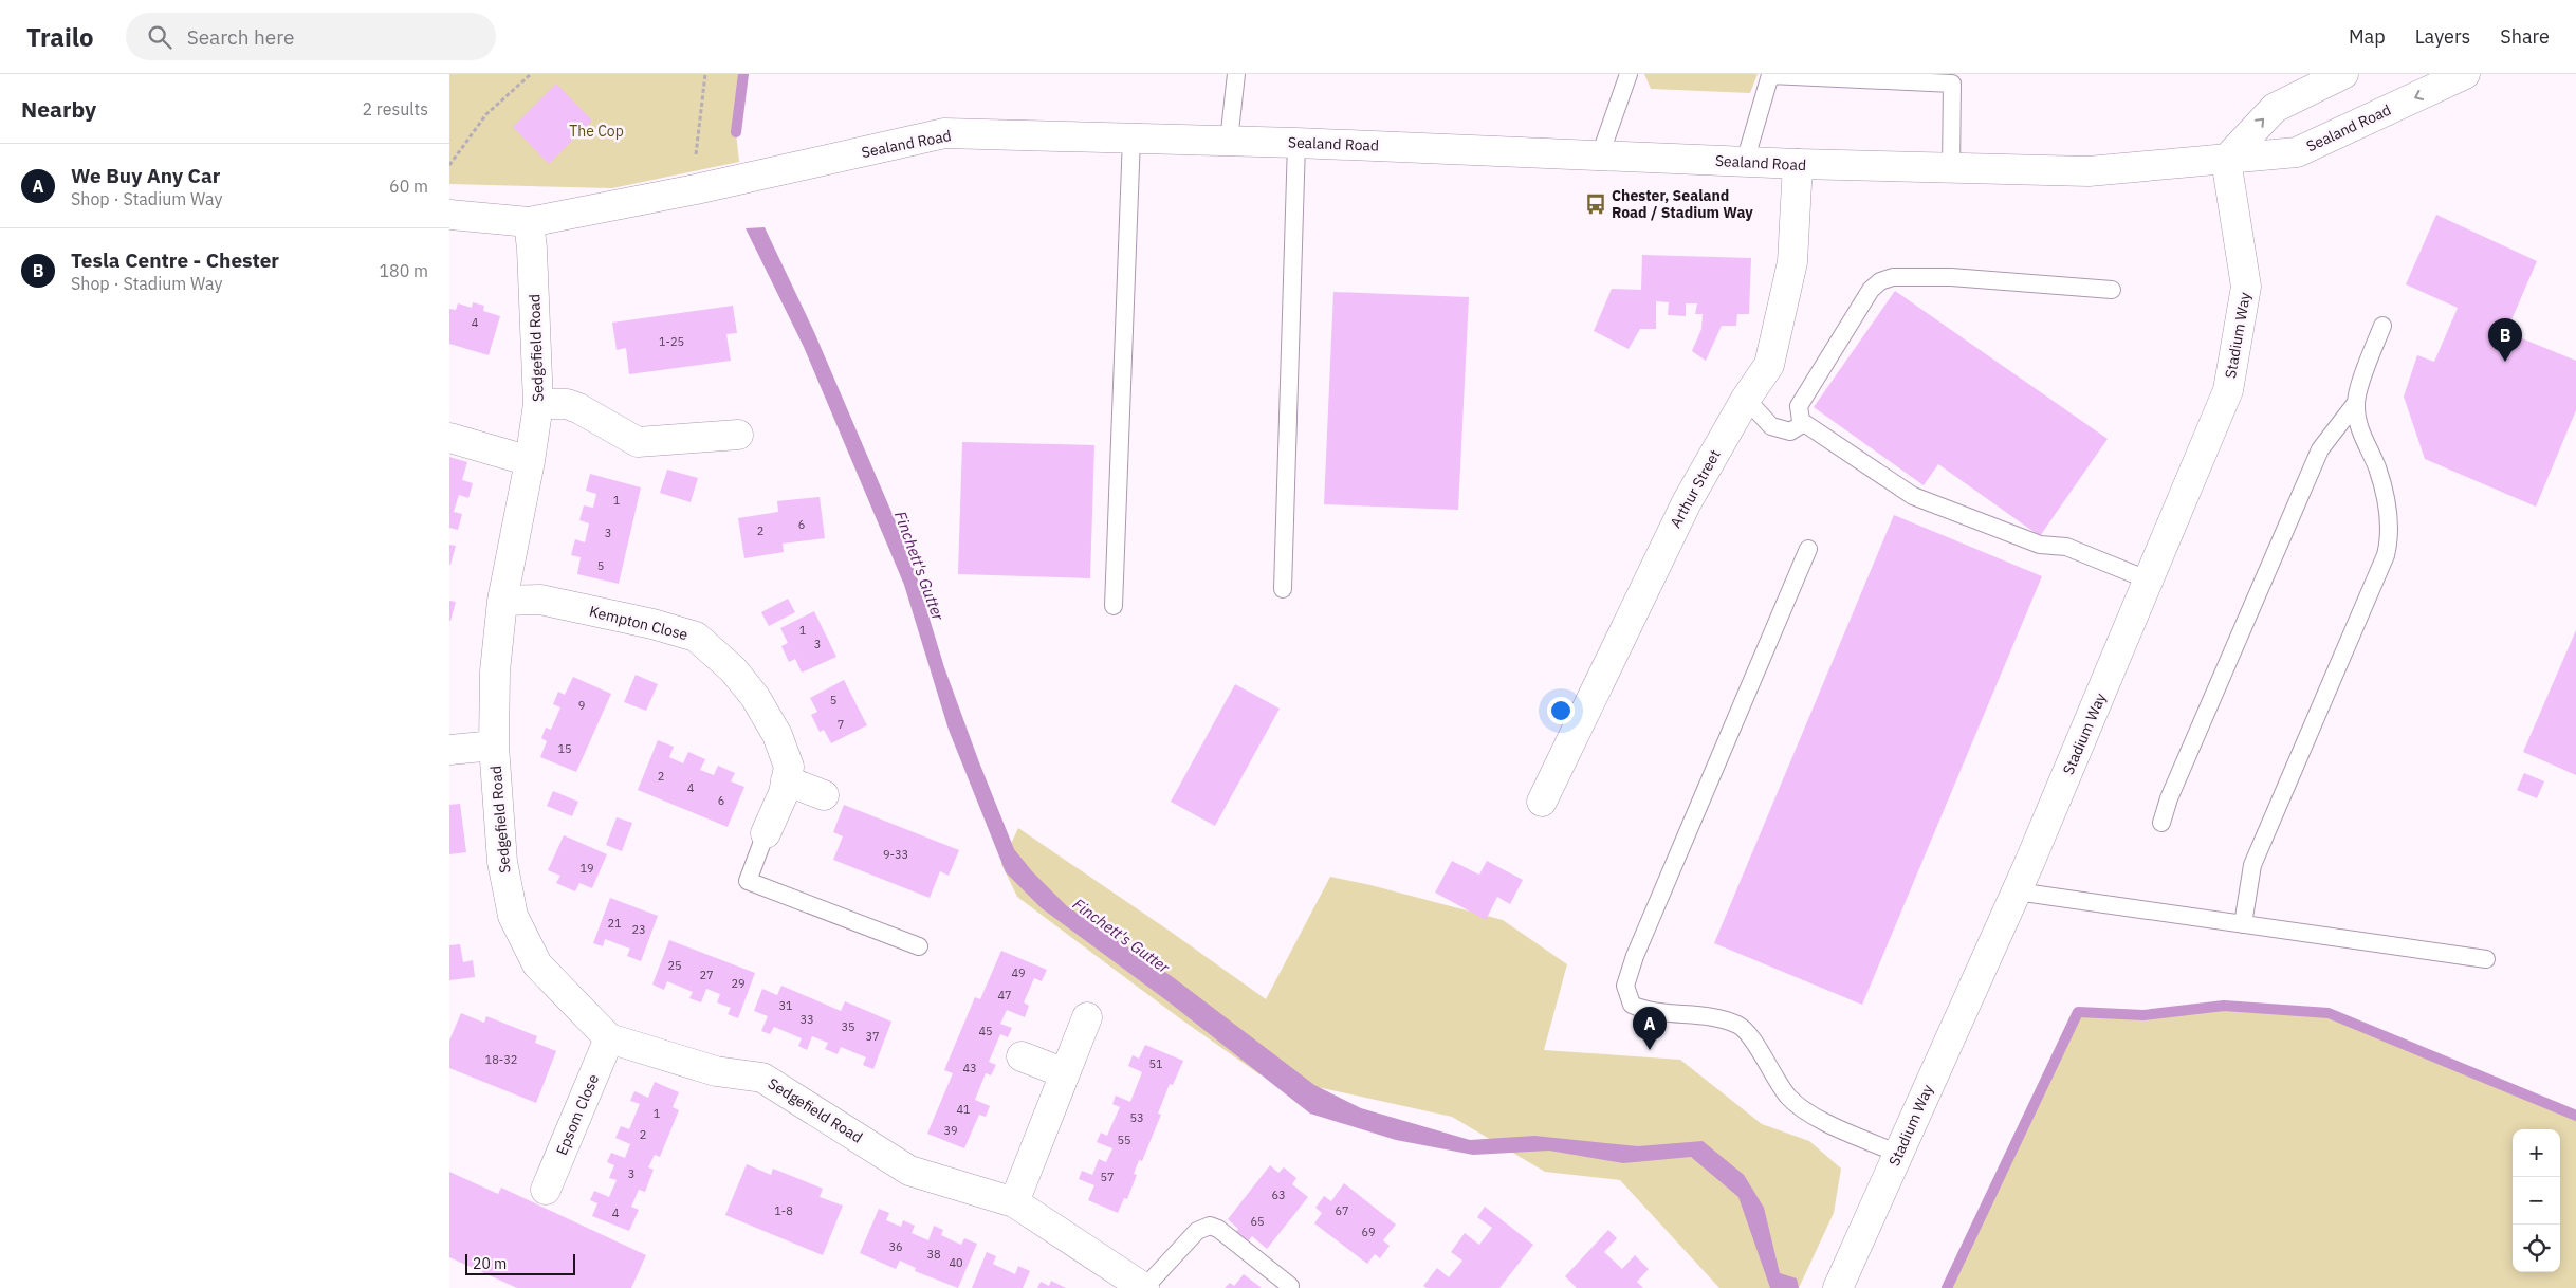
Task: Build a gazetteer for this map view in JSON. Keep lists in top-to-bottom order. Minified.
{"streets":{"street":["Sealand Road","Stadium Way","Sedgefield Road","Arthur Street","Kempton Close","Epsom Close"]},"crossings":[["Sealand Road","Stadium Way"],["Sealand Road","Sedgefield Road"],["Sealand Road","Arthur Street"],["Sedgefield Road","Kempton Close"],["Sedgefield Road","Epsom Close"]],"water":["Finchett's Gutter"],"parks":["The Cop"],"places":{"bus stop":["Chester, Sealand Road / Stadium Way"]},"house_numbers":["4","1-25","1","6","2","3","5","1","3","5","9","7","15","2","4","6","9-33","19","21","23","25","49","27","29","47","31","33","35","45","37","18-32","51","43","41","1","53","39","2","55","3","57","63","1-8","67","4","65","69","36","38","40"],"scale_bar":"20 m","page":{"header":"Trailo","search":"Search here","nav":["Map","Layers","Share"],"heading":["Nearby","2 results"],"list":[{"mark":"A","name":"We Buy Any Car","note":"Shop · Stadium Way","value":"60 m"},{"mark":"B","name":"Tesla Centre - Chester","note":"Shop · Stadium Way","value":"180 m"}],"pins":["B","A"],"map_buttons":["+","−"],"scale":"20 m"}}
